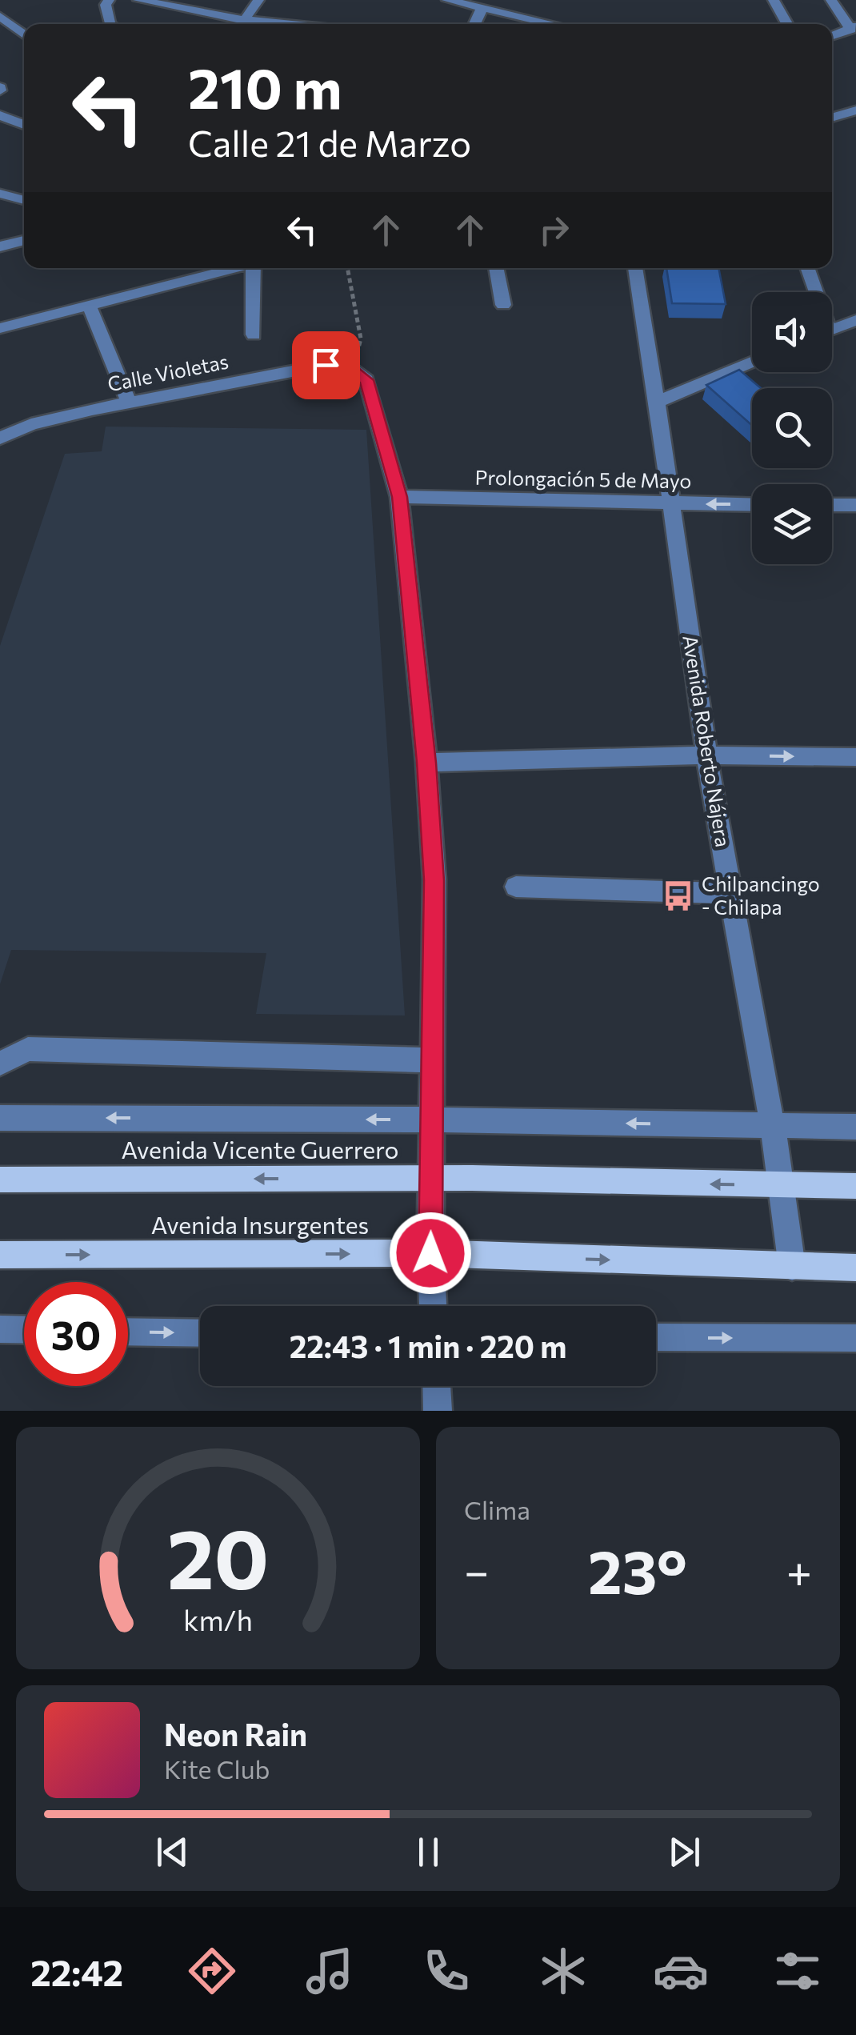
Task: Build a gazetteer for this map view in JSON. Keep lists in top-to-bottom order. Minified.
{"streets":{"main road":["Avenida Vicente Guerrero","Avenida Insurgentes"],"street":["Calle Violetas","Prolongación 5 de Mayo","Avenida Roberto Nájera"]},"crossings":[["Prolongación 5 de Mayo","Avenida Roberto Nájera"],["Avenida Roberto Nájera","Avenida Vicente Guerrero"],["Avenida Roberto Nájera","Avenida Insurgentes"]],"one_way":["Avenida Vicente Guerrero","Avenida Insurgentes"],"places":{"bus stop":["Chilpancingo - Chilapa"]},"page":{"turn":["210 m","Calle 21 de Marzo"],"limit":"30","trip":"22:43 · 1 min · 220 m","tile":"Clima","heat":["−","23°","+"],"song":["Neon Rain","Kite Club"],"tabs":"22:42","gauge":["20","km/h"]}}
